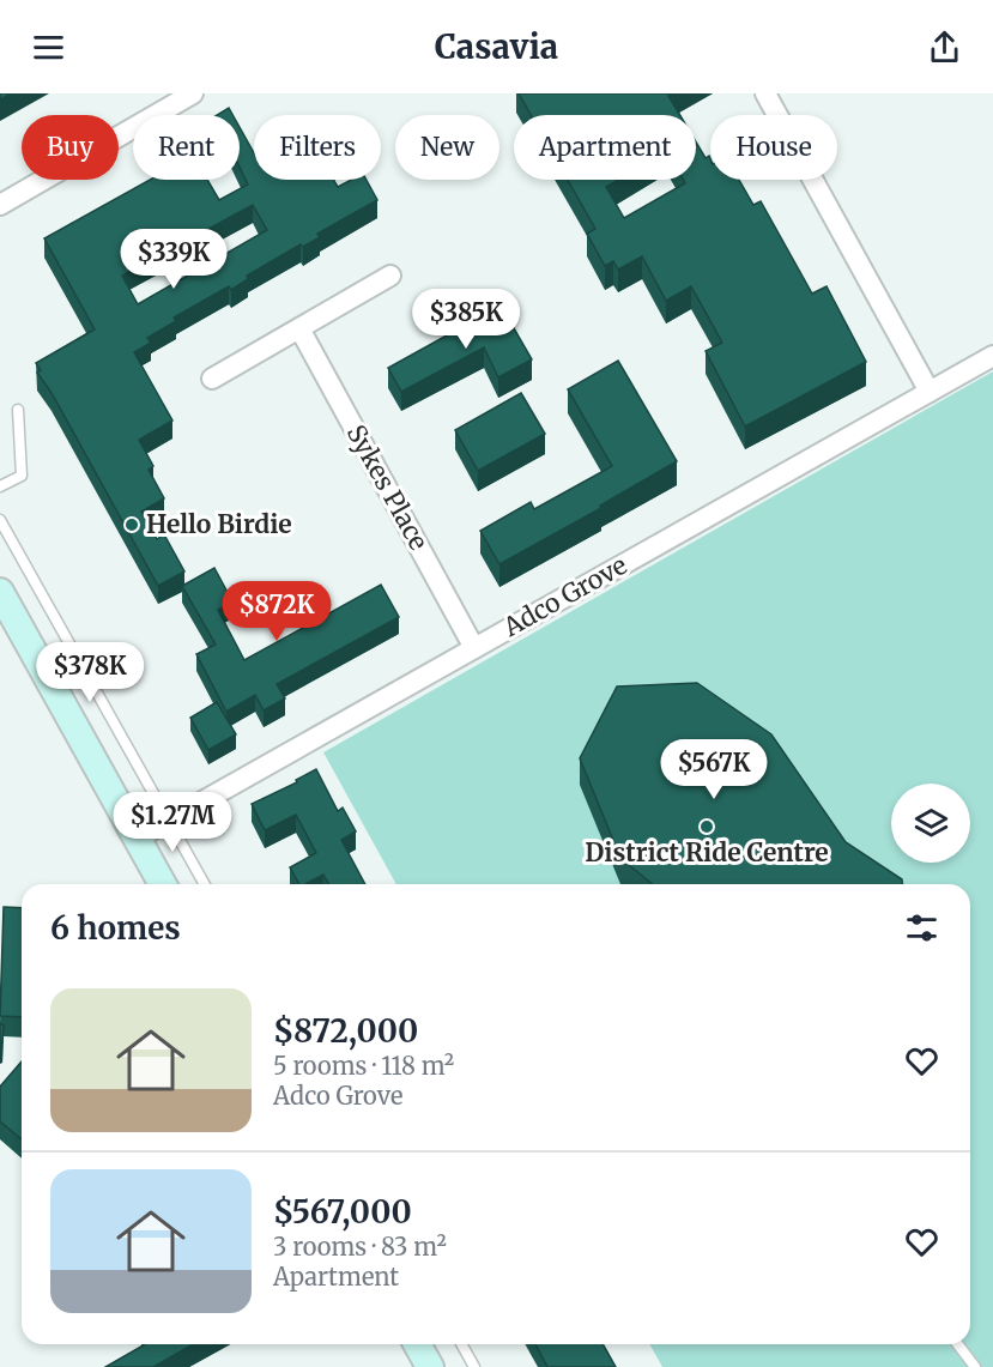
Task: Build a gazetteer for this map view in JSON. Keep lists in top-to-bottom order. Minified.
{"streets":{"street":["Sykes Place","Adco Grove"]},"crossings":[["Sykes Place","Adco Grove"]],"places":["Hello Birdie","District Ride Centre"],"page":{"header":"Casavia","chip":["Buy","Rent","Filters","New","Apartment","House"],"price":["$339K","$385K","$872K","$378K","$567K","$1.27M"],"heading":"6 homes","list":[{"name":"$872,000","note":"5 rooms · 118 m² · Adco Grove"},{"name":"$567,000","note":"3 rooms · 83 m² · Apartment"}]}}
